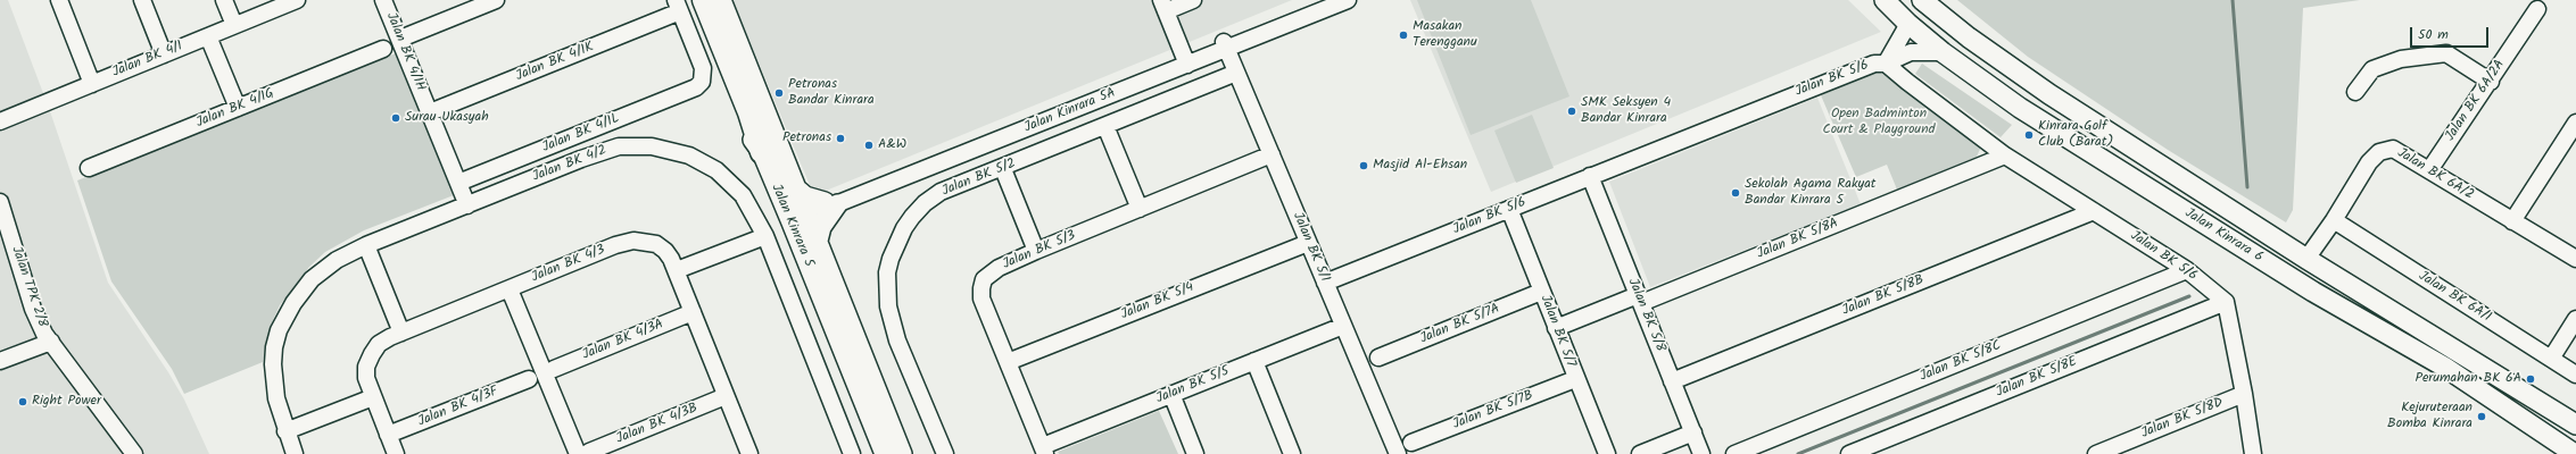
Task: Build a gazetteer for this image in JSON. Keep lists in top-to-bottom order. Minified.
{"streets":{"main road":["Jalan Kinrara 5","Jalan Kinrara 6"],"street":["Jalan BK 4/1H","Jalan BK 4/1","Jalan BK 4/1K","Jalan BK 5/6","Jalan BK 6A/2A","Jalan BK 4/1G","Jalan Kinrara 5A","Jalan BK 4/1L","Jalan BK 4/2","Jalan BK 6A/2","Jalan BK 5/2","Jalan BK 5/8A","Jalan BK 5/1","Jalan BK 5/3","Jalan BK 4/3","Jalan TPK 2/8","Jalan BK 5/8B","Jalan BK 6A/1","Jalan BK 5/4","Jalan BK 5/8","Jalan BK 5/7A","Jalan BK 5/7","Jalan BK 4/3A","Jalan BK 5/8C","Jalan BK 5/8E","Jalan BK 5/5","Jalan BK 4/3F","Jalan BK 5/7B","Jalan BK 5/8D","Jalan BK 4/3B"]},"crossings":[["Jalan BK 4/1H","Jalan BK 4/1K"],["Jalan BK 4/1H","Jalan BK 4/1L"],["Jalan BK 4/1H","Jalan BK 4/2"],["Jalan BK 4/1K","Jalan BK 4/1L"],["Jalan BK 4/1K","Jalan Kinrara 5"],["Jalan BK 5/6","Jalan BK 5/8A"],["Jalan BK 5/6","Jalan BK 5/1"],["Jalan BK 5/6","Jalan BK 5/8B"],["Jalan BK 5/6","Jalan BK 5/8"],["Jalan BK 5/6","Jalan BK 5/7"],["Jalan BK 5/6","Jalan BK 5/8C"],["Jalan BK 5/6","Jalan BK 5/8E"],["Jalan BK 6A/2A","Jalan BK 6A/2"],["Jalan Kinrara 5A","Jalan Kinrara 5"],["Jalan Kinrara 5A","Jalan BK 5/1"],["Jalan BK 4/1L","Jalan Kinrara 5"],["Jalan BK 6A/2","Jalan Kinrara 6"],["Jalan BK 6A/2","Jalan BK 6A/1"],["Jalan BK 5/2","Jalan BK 5/1"],["Jalan BK 5/8A","Jalan BK 5/8"],["Jalan BK 5/8A","Jalan BK 5/7"],["Jalan BK 5/1","Jalan BK 5/3"],["Jalan BK 5/1","Jalan BK 5/4"],["Jalan BK 5/1","Jalan BK 5/5"],["Jalan BK 5/3","Jalan BK 5/4"],["Jalan BK 5/3","Jalan BK 5/5"],["Jalan BK 4/3","Jalan BK 4/3A"],["Jalan BK 4/3","Jalan BK 4/3F"],["Jalan BK 4/3","Jalan BK 4/3B"],["Jalan BK 5/8B","Jalan BK 5/8"],["Jalan BK 5/7A","Jalan BK 5/7"],["Jalan BK 5/7","Jalan BK 5/7B"]],"parks":["Open Badminton Court & Playground"],"places":["Masakan Terengganu","Petronas Bandar Kinrara","SMK Seksyen 4 Bandar Kinrara","Surau Ukasyah","Kinrara Golf Club (Barat)","Petronas","A&W","Masjid Al-Ehsan","Sekolah Agama Rakyat Bandar Kinrara 5","Perumahan BK 6A","Right Power","Kejuruteraan Bomba Kinrara"],"scale_bar":"50 m"}
